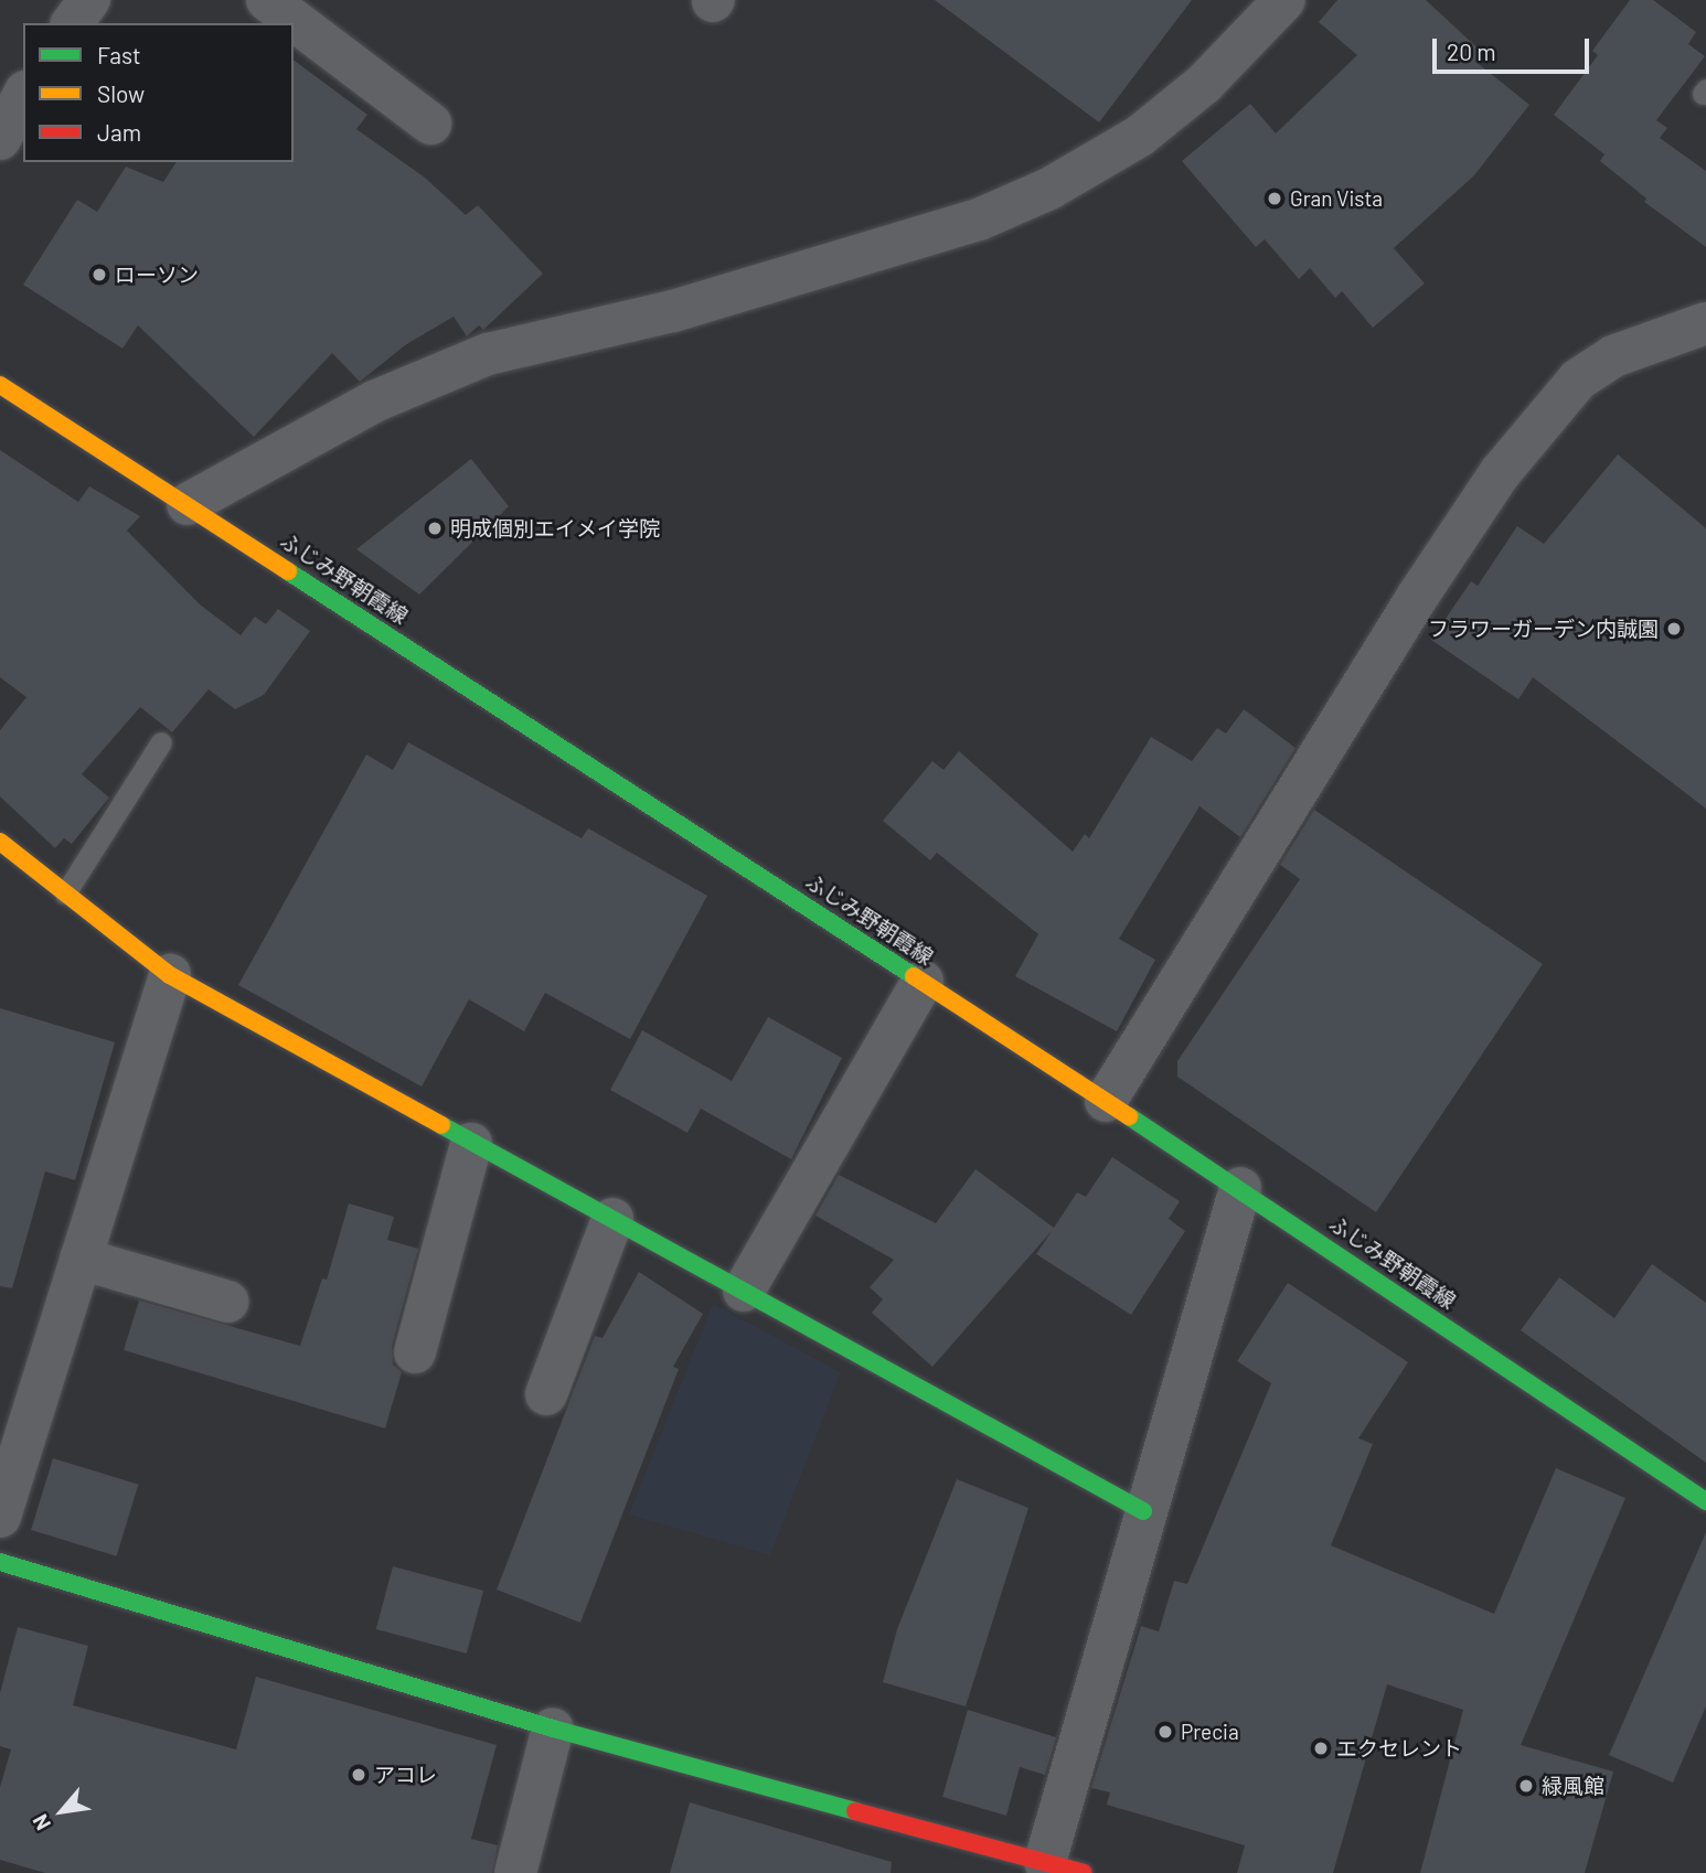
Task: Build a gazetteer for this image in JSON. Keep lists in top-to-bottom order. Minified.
{"streets":{"street":["ふじみ野朝霞線"]},"places":["Gran Vista","ローソン","明成個別エイメイ学院","フラワーガーデン内誠園","Precia","エクセレント","アコレ","緑風館"],"legend":["Fast","Slow","Jam"],"scale_bar":"20 m","north":"bottom left"}
